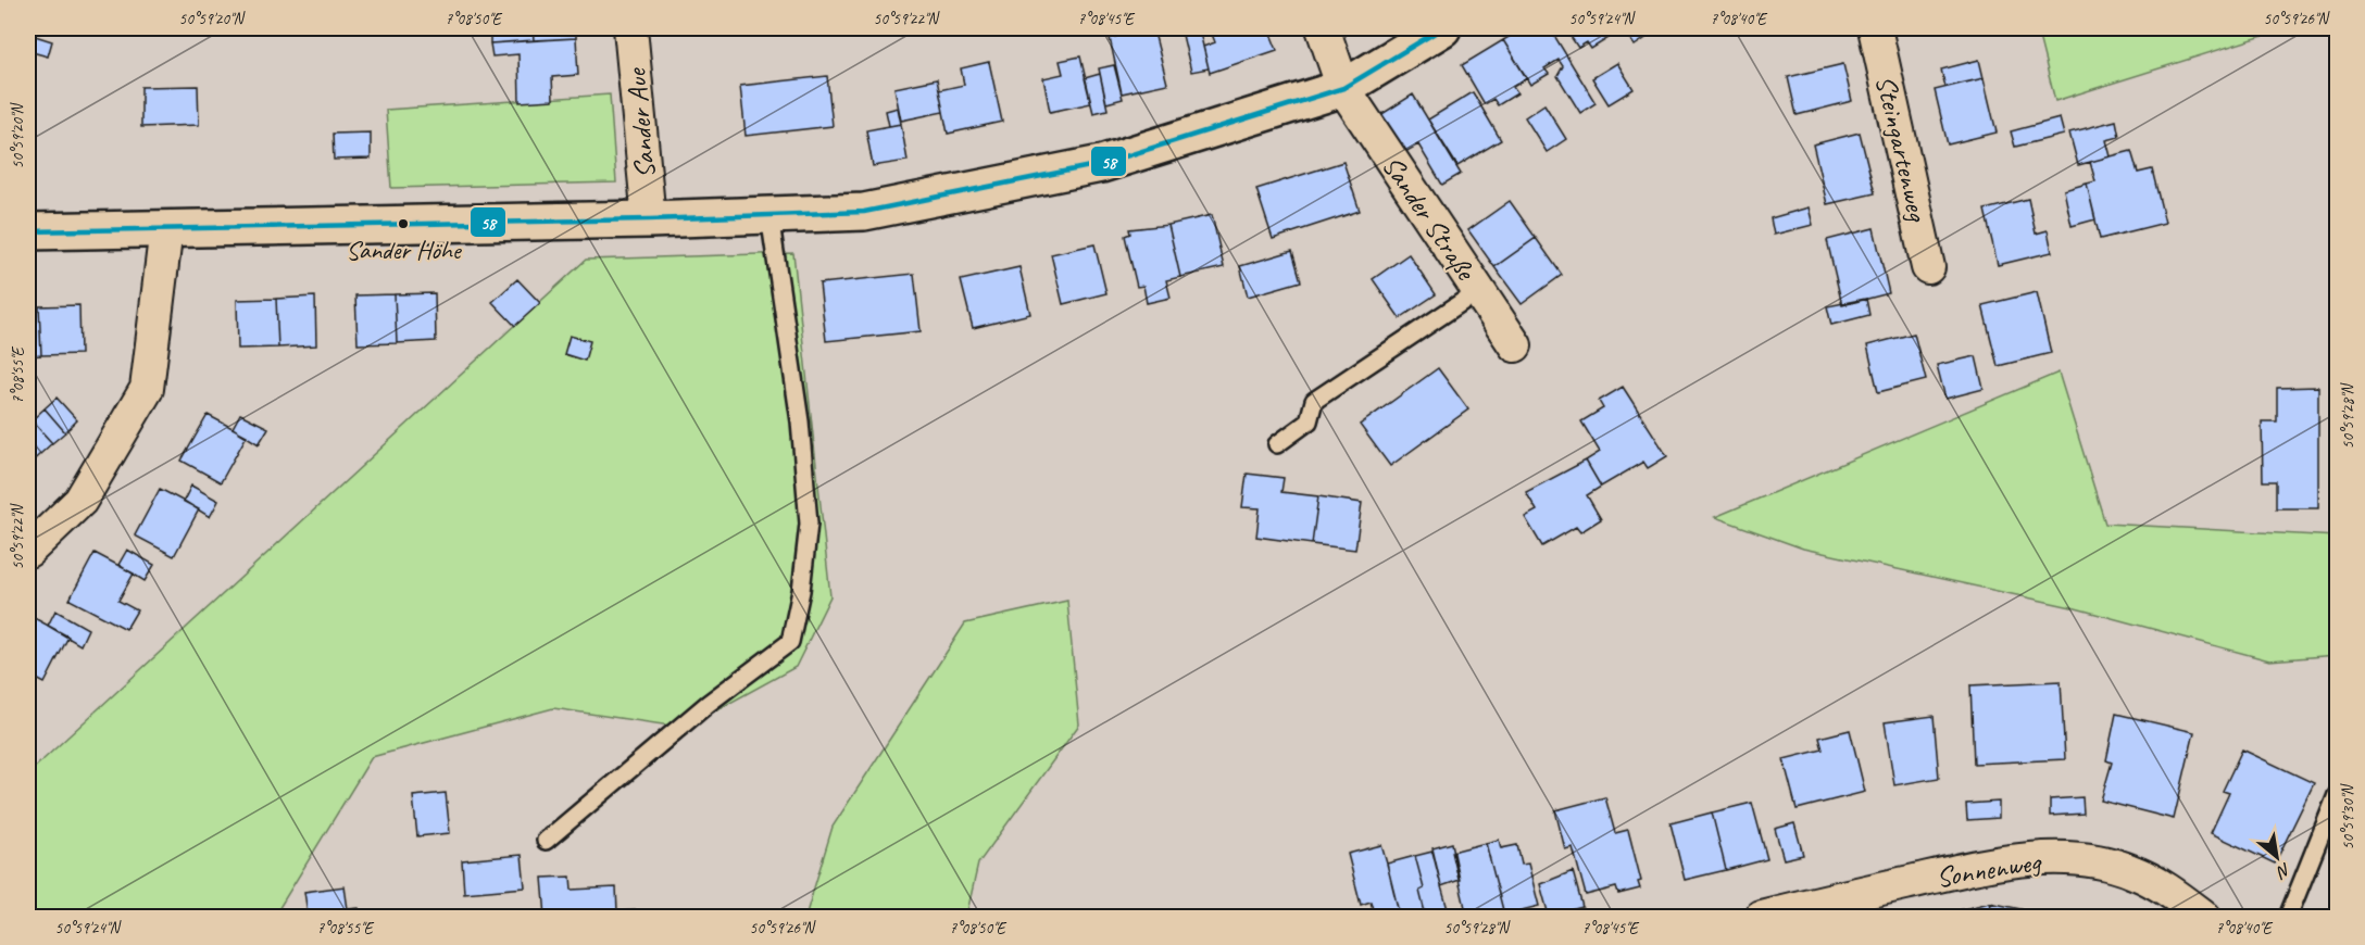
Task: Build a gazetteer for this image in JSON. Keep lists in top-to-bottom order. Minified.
{"streets":{"street":["Sander Aue","Steingartenweg","Sander Straße","Sonnenweg"]},"places":["Sander Höhe"],"lines":["transit line 58"],"north":"bottom right","coordinates":["50°59'20\"N","7°08'50\"E","50°59'22\"N","7°08'45\"E","50°59'24\"N","7°08'40\"E","50°59'26\"N","7°08'55\"E","50°59'28\"N","50°59'30\"N"]}
